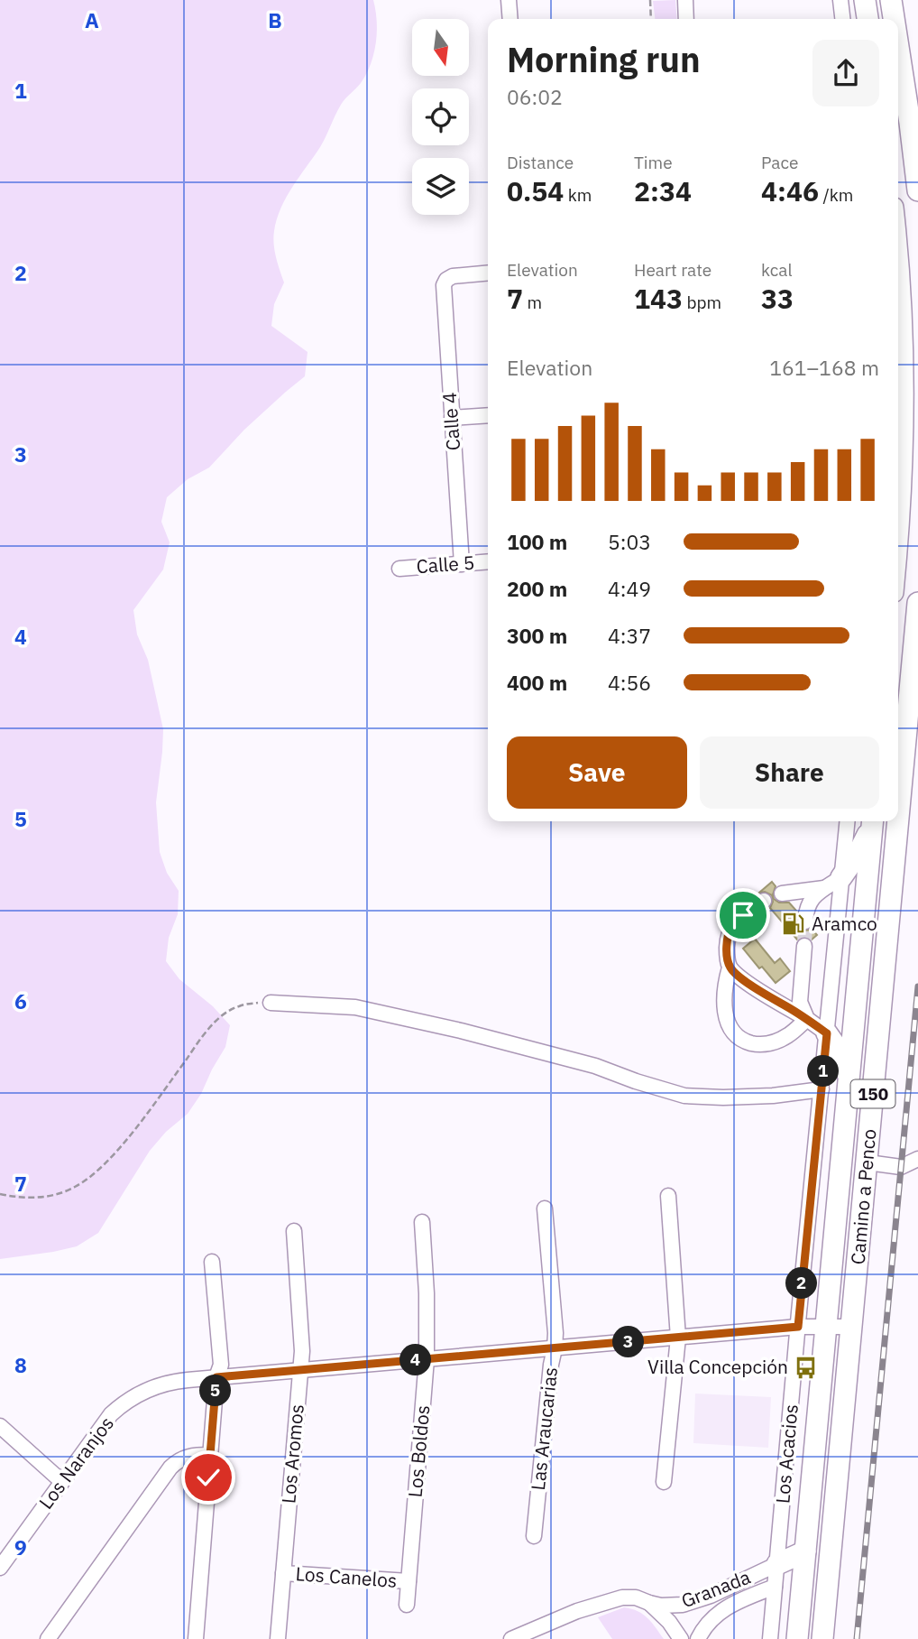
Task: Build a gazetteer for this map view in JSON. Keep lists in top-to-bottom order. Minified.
{"streets":{"highway":["150","Camino a Penco"],"street":["Calle 4","Calle 5","Las Araucarias","Los Boldos","Los Aromos","Los Acacios","Los Naranjos","Los Canelos","Granada"]},"crossings":[["Calle 4","Calle 5"],["Camino a Penco","Los Naranjos"],["Las Araucarias","Los Naranjos"],["Los Boldos","Los Naranjos"],["Los Boldos","Los Canelos"],["Los Aromos","Los Naranjos"],["Los Aromos","Los Canelos"],["Los Acacios","Los Naranjos"],["Los Acacios","Granada"]],"places":{"fuel station":["Aramco"],"bus stop":["Villa Concepción"]},"north":"bottom","page":{"heading":["Morning run","06:02"],"stats":[["Distance","0.54 km"],["Time","2:34"],["Pace","4:46 /km"],["Elevation","7 m"],["Heart rate","143 bpm"],["kcal","33"]],"chart":["Elevation","161–168 m"],"list":[{"name":"100 m","note":"5:03"},{"name":"200 m","note":"4:49"},{"name":"300 m","note":"4:37"},{"name":"400 m","note":"4:56"}],"buttons":["Save","Share"],"pins":["1","2","3","4","5"]},"grid":{"columns":["A","B"],"rows":["1","2","3","4","5","6","7","8","9"]}}
